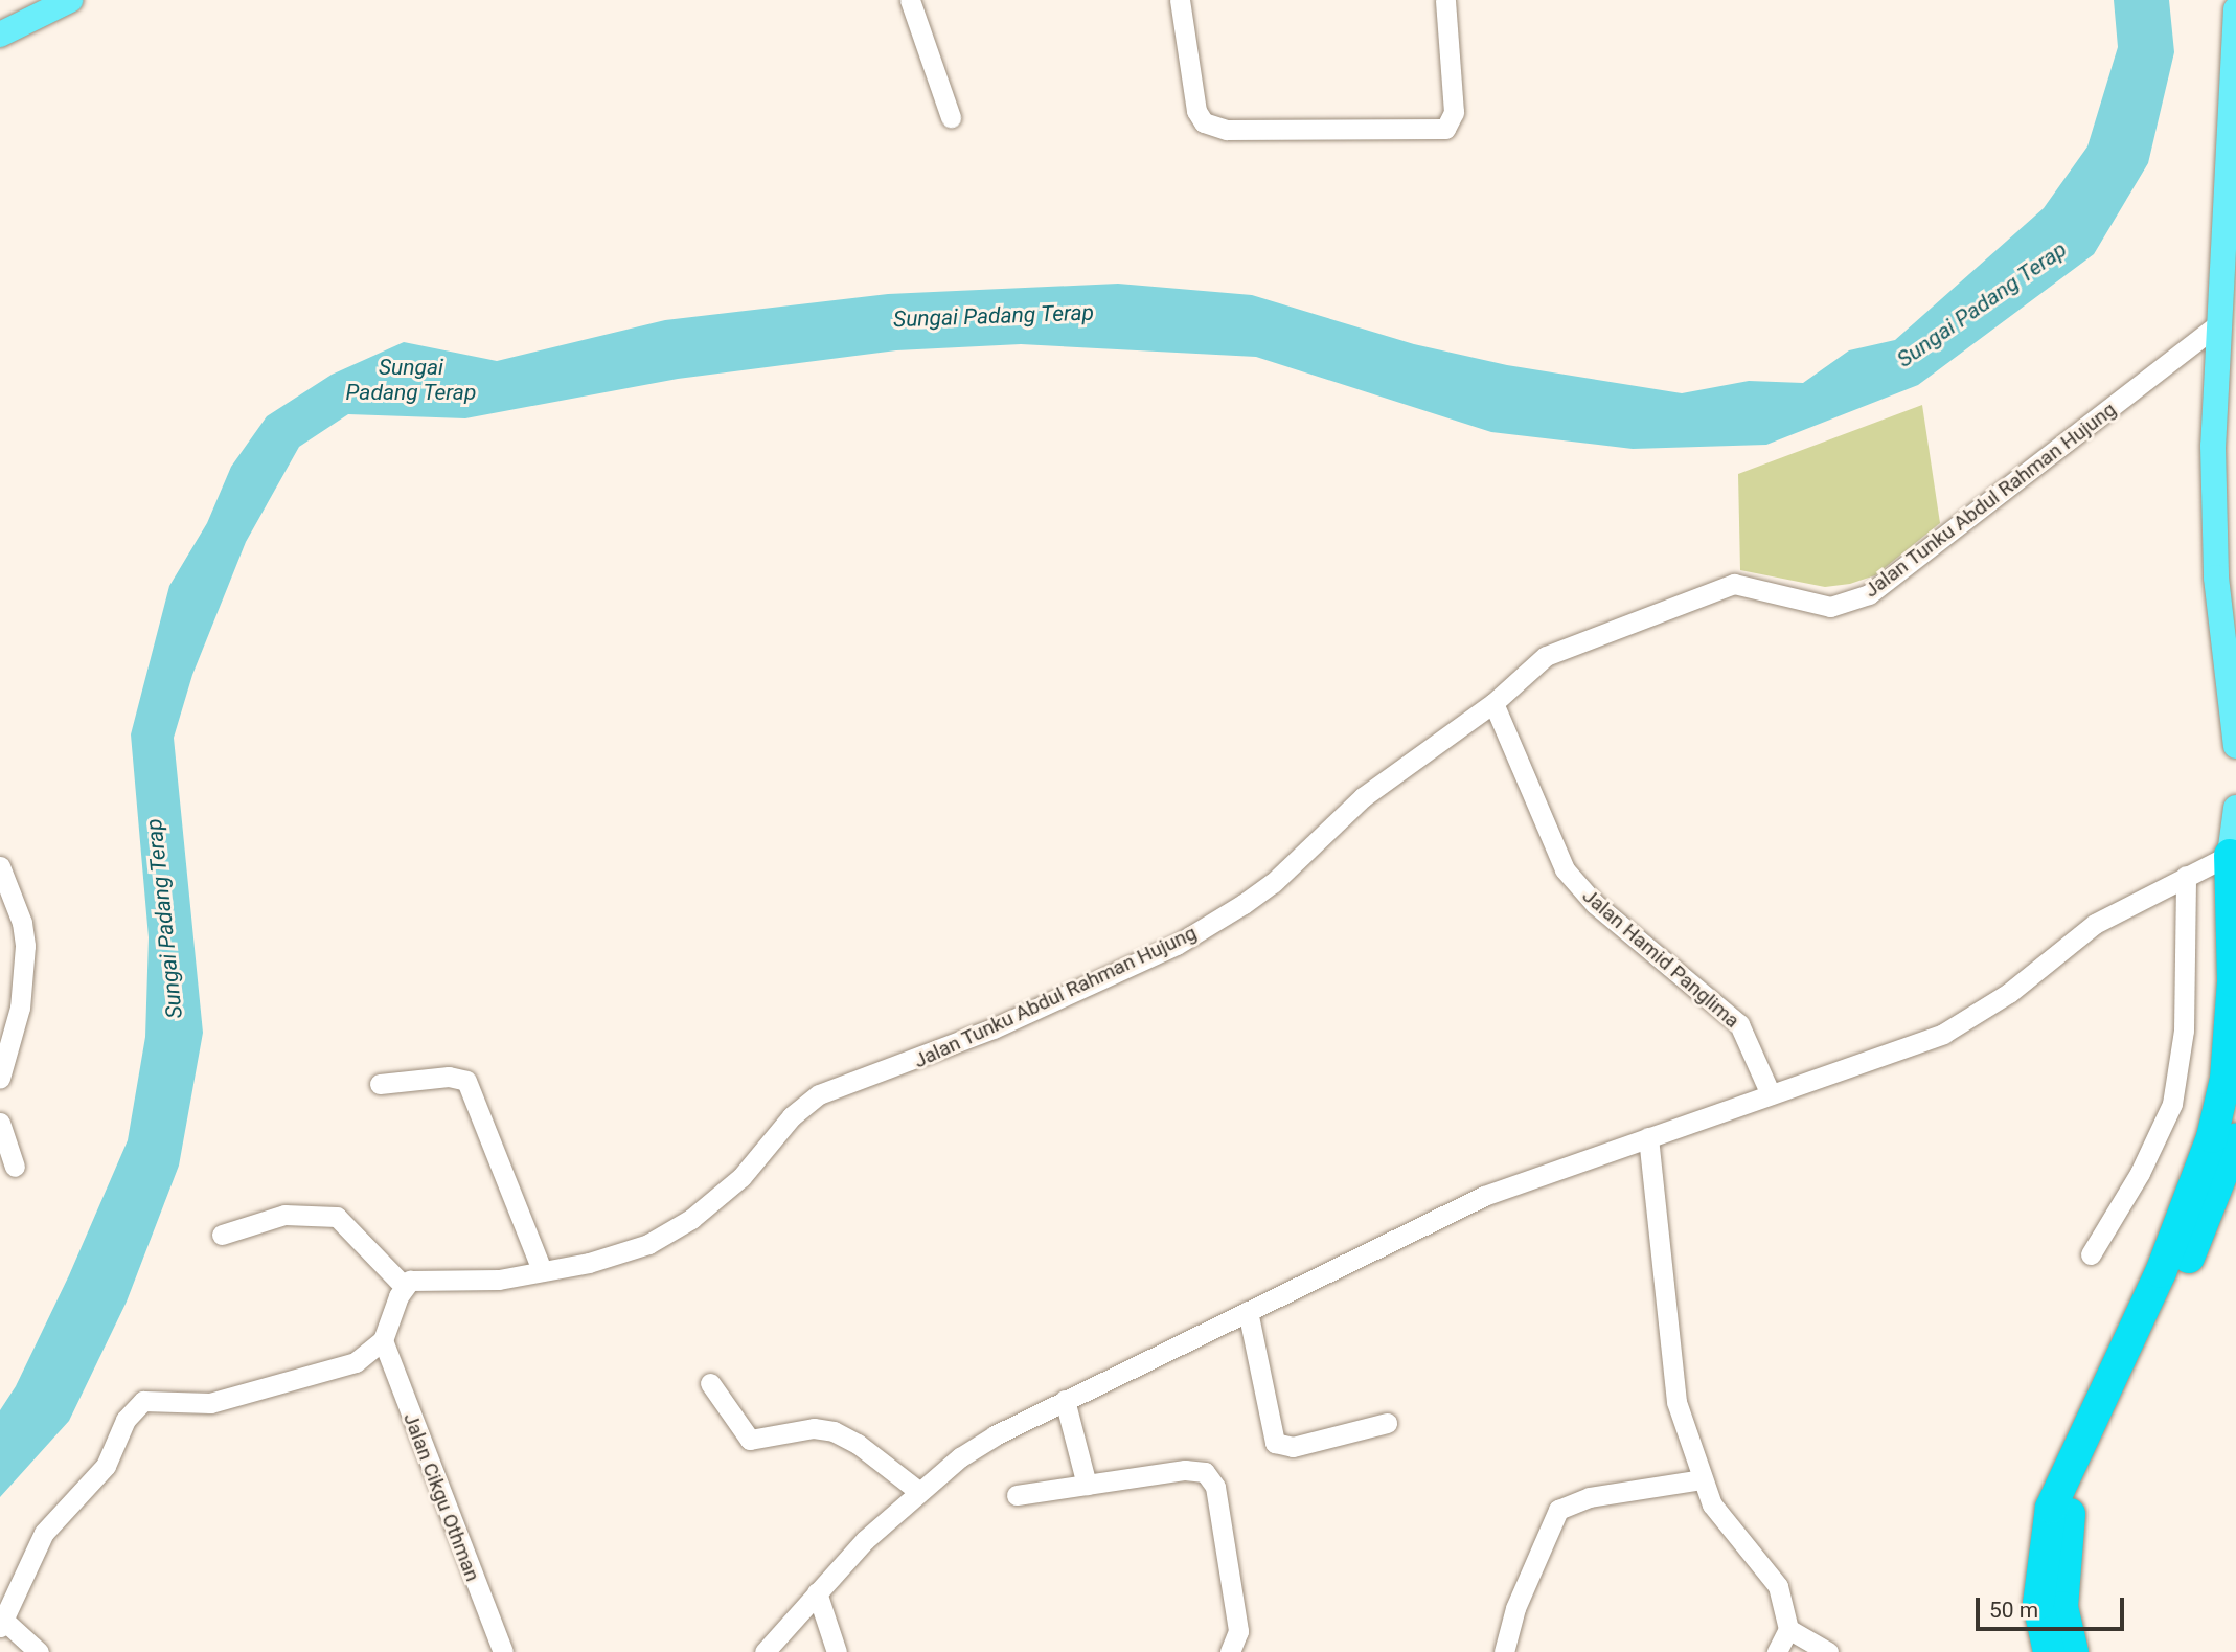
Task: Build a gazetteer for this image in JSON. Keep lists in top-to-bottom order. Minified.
{"streets":{"street":["Jalan Tunku Abdul Rahman Hujung","Jalan Hamid Panglima","Jalan Cikgu Othman"]},"crossings":[["Jalan Tunku Abdul Rahman Hujung","Jalan Hamid Panglima"]],"water":["Sungai Padang Terap"],"scale_bar":"50 m"}
